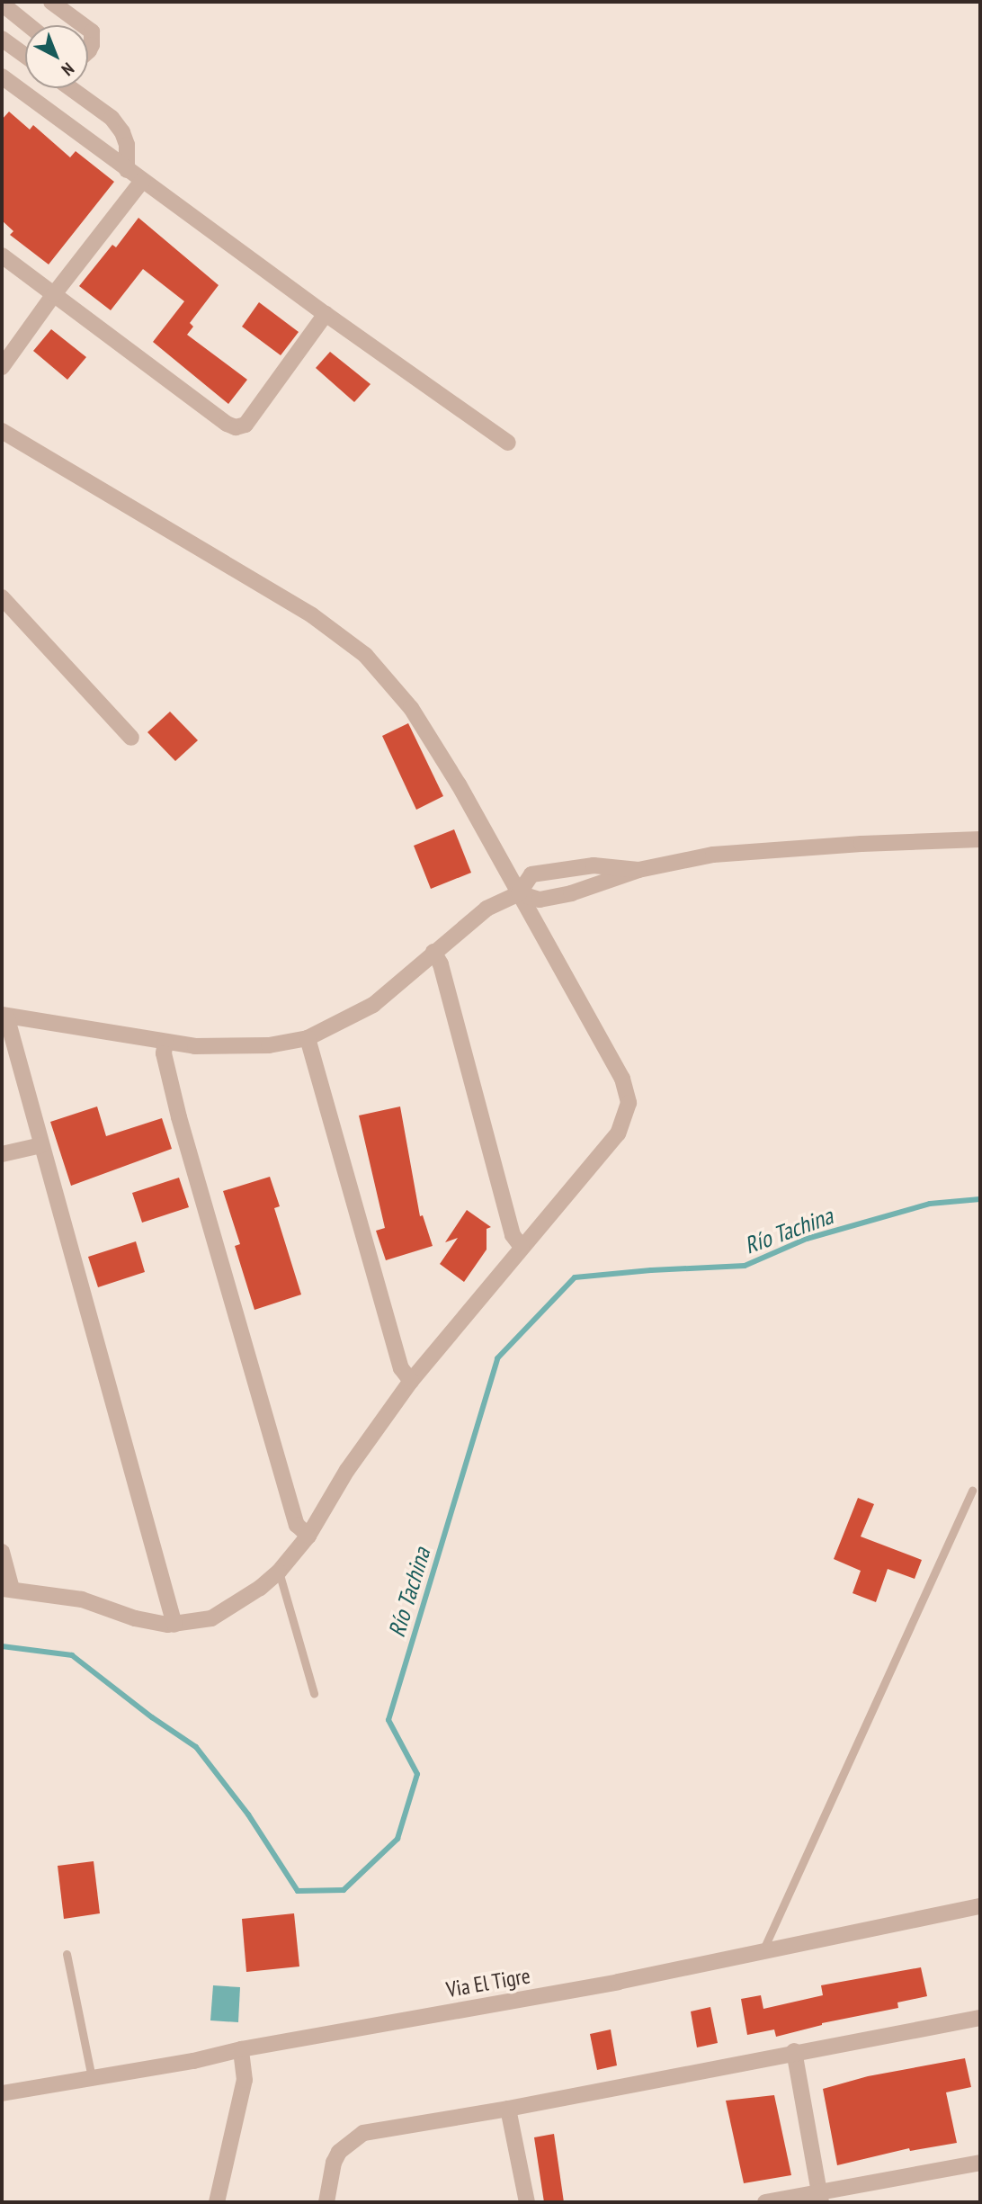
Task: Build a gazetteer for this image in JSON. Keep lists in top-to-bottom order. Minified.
{"streets":{"street":["Via El Tigre"]},"water":["Río Tachina"],"north":"bottom right"}
